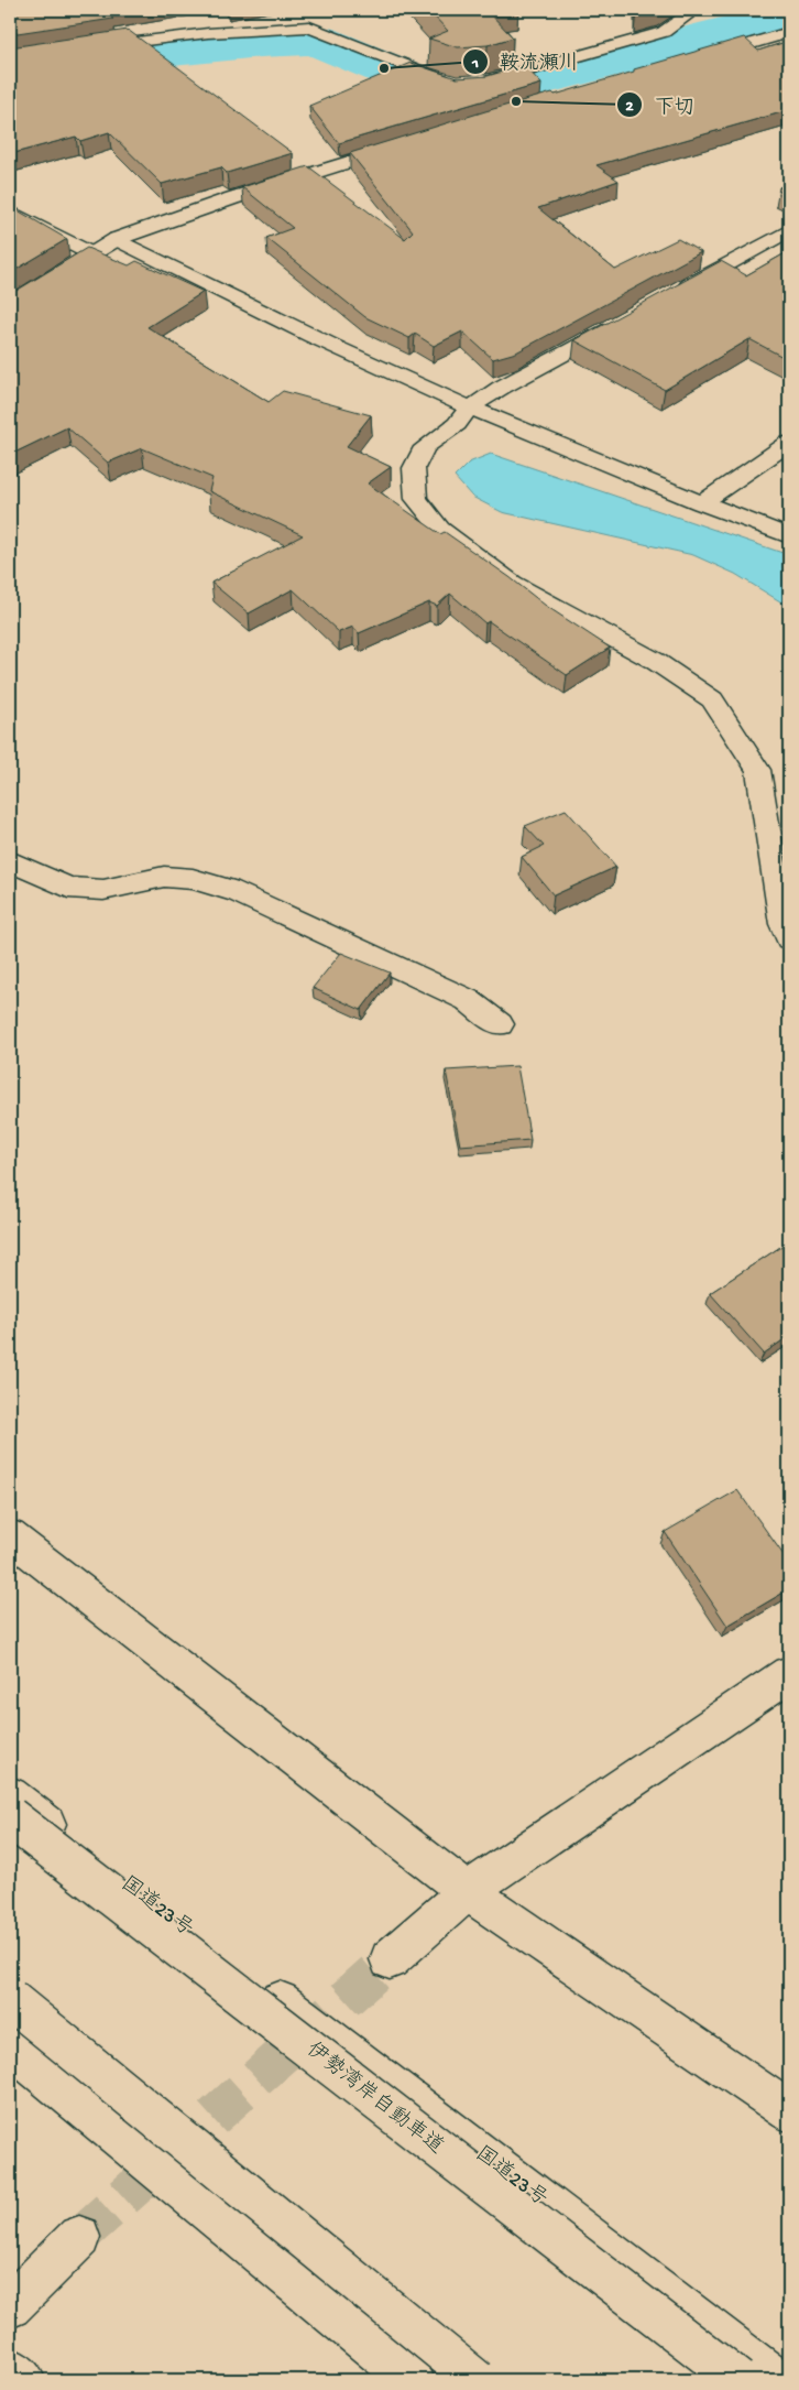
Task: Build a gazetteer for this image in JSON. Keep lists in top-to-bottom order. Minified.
{"streets":{"main road":["国道23号","伊勢湾岸自動車道"]},"places":["鞍流瀬川","下切"]}
